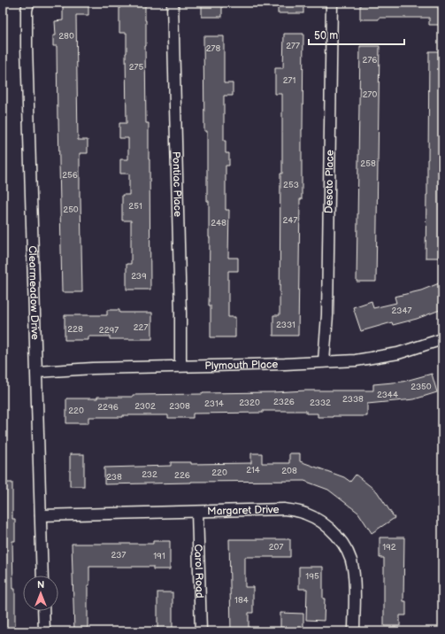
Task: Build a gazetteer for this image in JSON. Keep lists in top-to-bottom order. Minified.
{"streets":{"street":["Desoto Place","Pontiac Place","Clearmeadow Drive","Plymouth Place","Margaret Drive","Carol Road"]},"crossings":[["Desoto Place","Plymouth Place"],["Pontiac Place","Plymouth Place"],["Clearmeadow Drive","Plymouth Place"],["Clearmeadow Drive","Margaret Drive"],["Margaret Drive","Carol Road"]],"house_numbers":["280","277","278","276","275","271","270","258","256","253","251","250","247","248","239","2347","2331","227","228","2297","2350","2344","2338","2326","2320","2332","2314","2302","2308","2296","220","214","208","220","232","226","238","207","192","237","191","195","184"],"scale_bar":"50 m","north":"top"}
